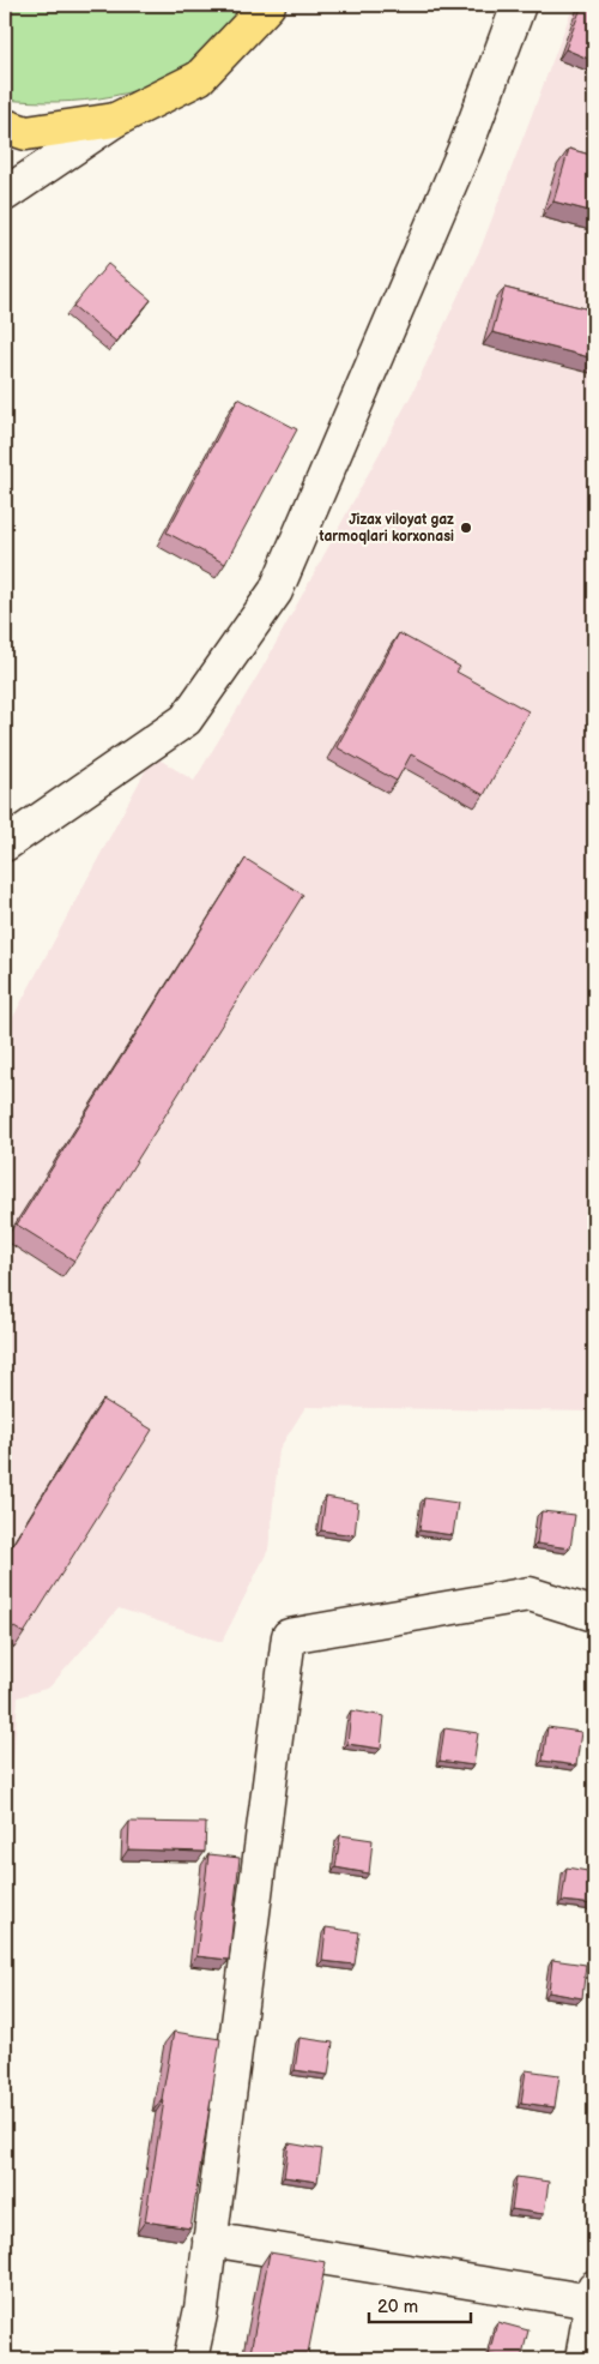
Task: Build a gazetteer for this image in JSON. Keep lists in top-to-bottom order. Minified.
{"places":["Jizax viloyat gaz tarmoqlari korxonasi"],"scale_bar":"20 m"}
